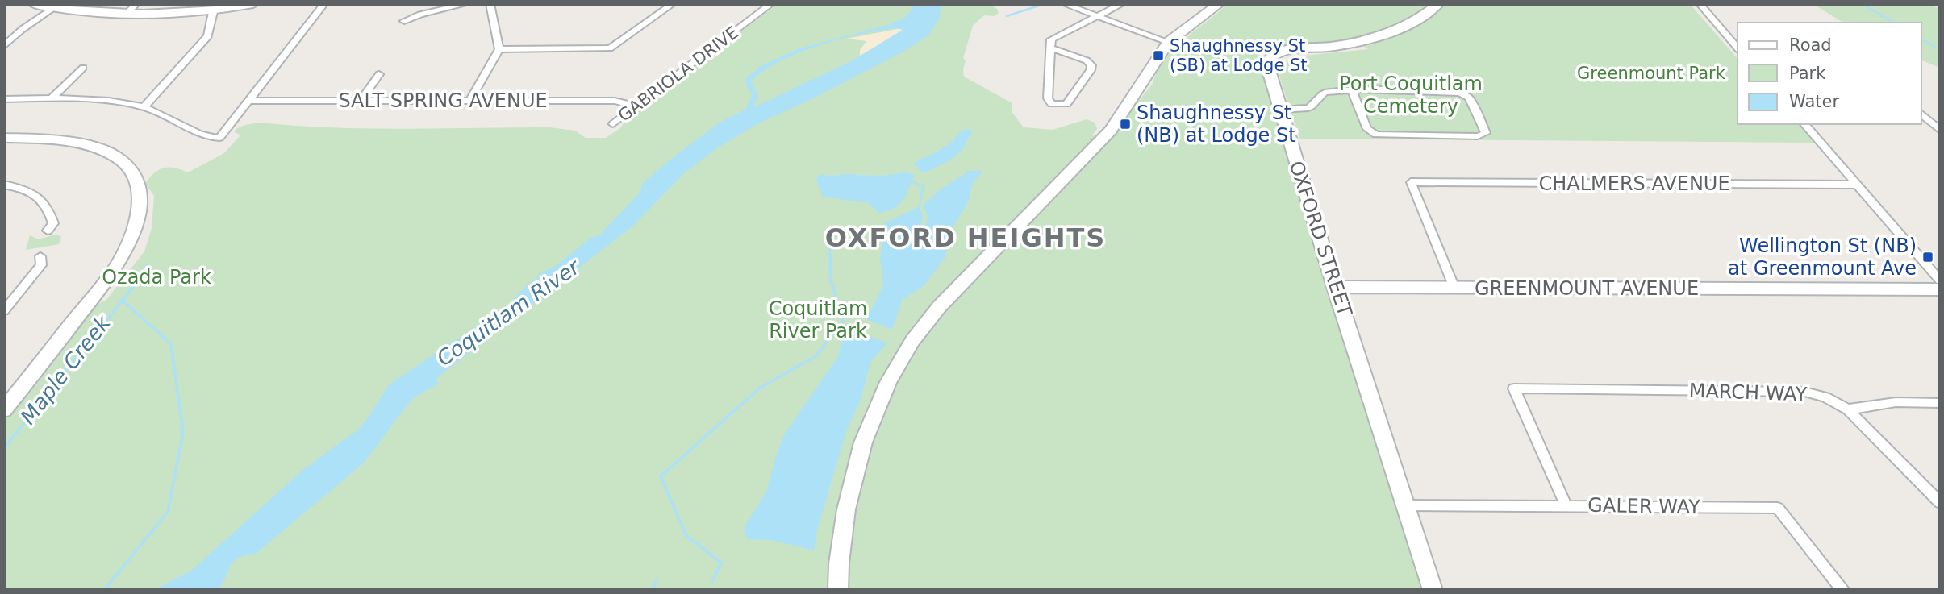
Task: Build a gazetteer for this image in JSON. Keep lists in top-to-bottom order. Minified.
{"streets":{"street":["GABRIOLA DRIVE","SALT SPRING AVENUE","CHALMERS AVENUE","OXFORD STREET","GREENMOUNT AVENUE","MARCH WAY","GALER WAY"]},"crossings":[["GABRIOLA DRIVE","SALT SPRING AVENUE"],["CHALMERS AVENUE","GREENMOUNT AVENUE"],["OXFORD STREET","GREENMOUNT AVENUE"],["OXFORD STREET","GALER WAY"],["MARCH WAY","GALER WAY"]],"districts":["OXFORD HEIGHTS"],"water":["Coquitlam River","Maple Creek"],"parks":["Greenmount Park","Port Coquitlam Cemetery","Ozada Park","Coquitlam River Park"],"places":{"transit":["Shaughnessy St (SB) at Lodge St","Shaughnessy St (NB) at Lodge St","Wellington St (NB) at Greenmount Ave"]},"legend":["Road","Park","Water"]}
